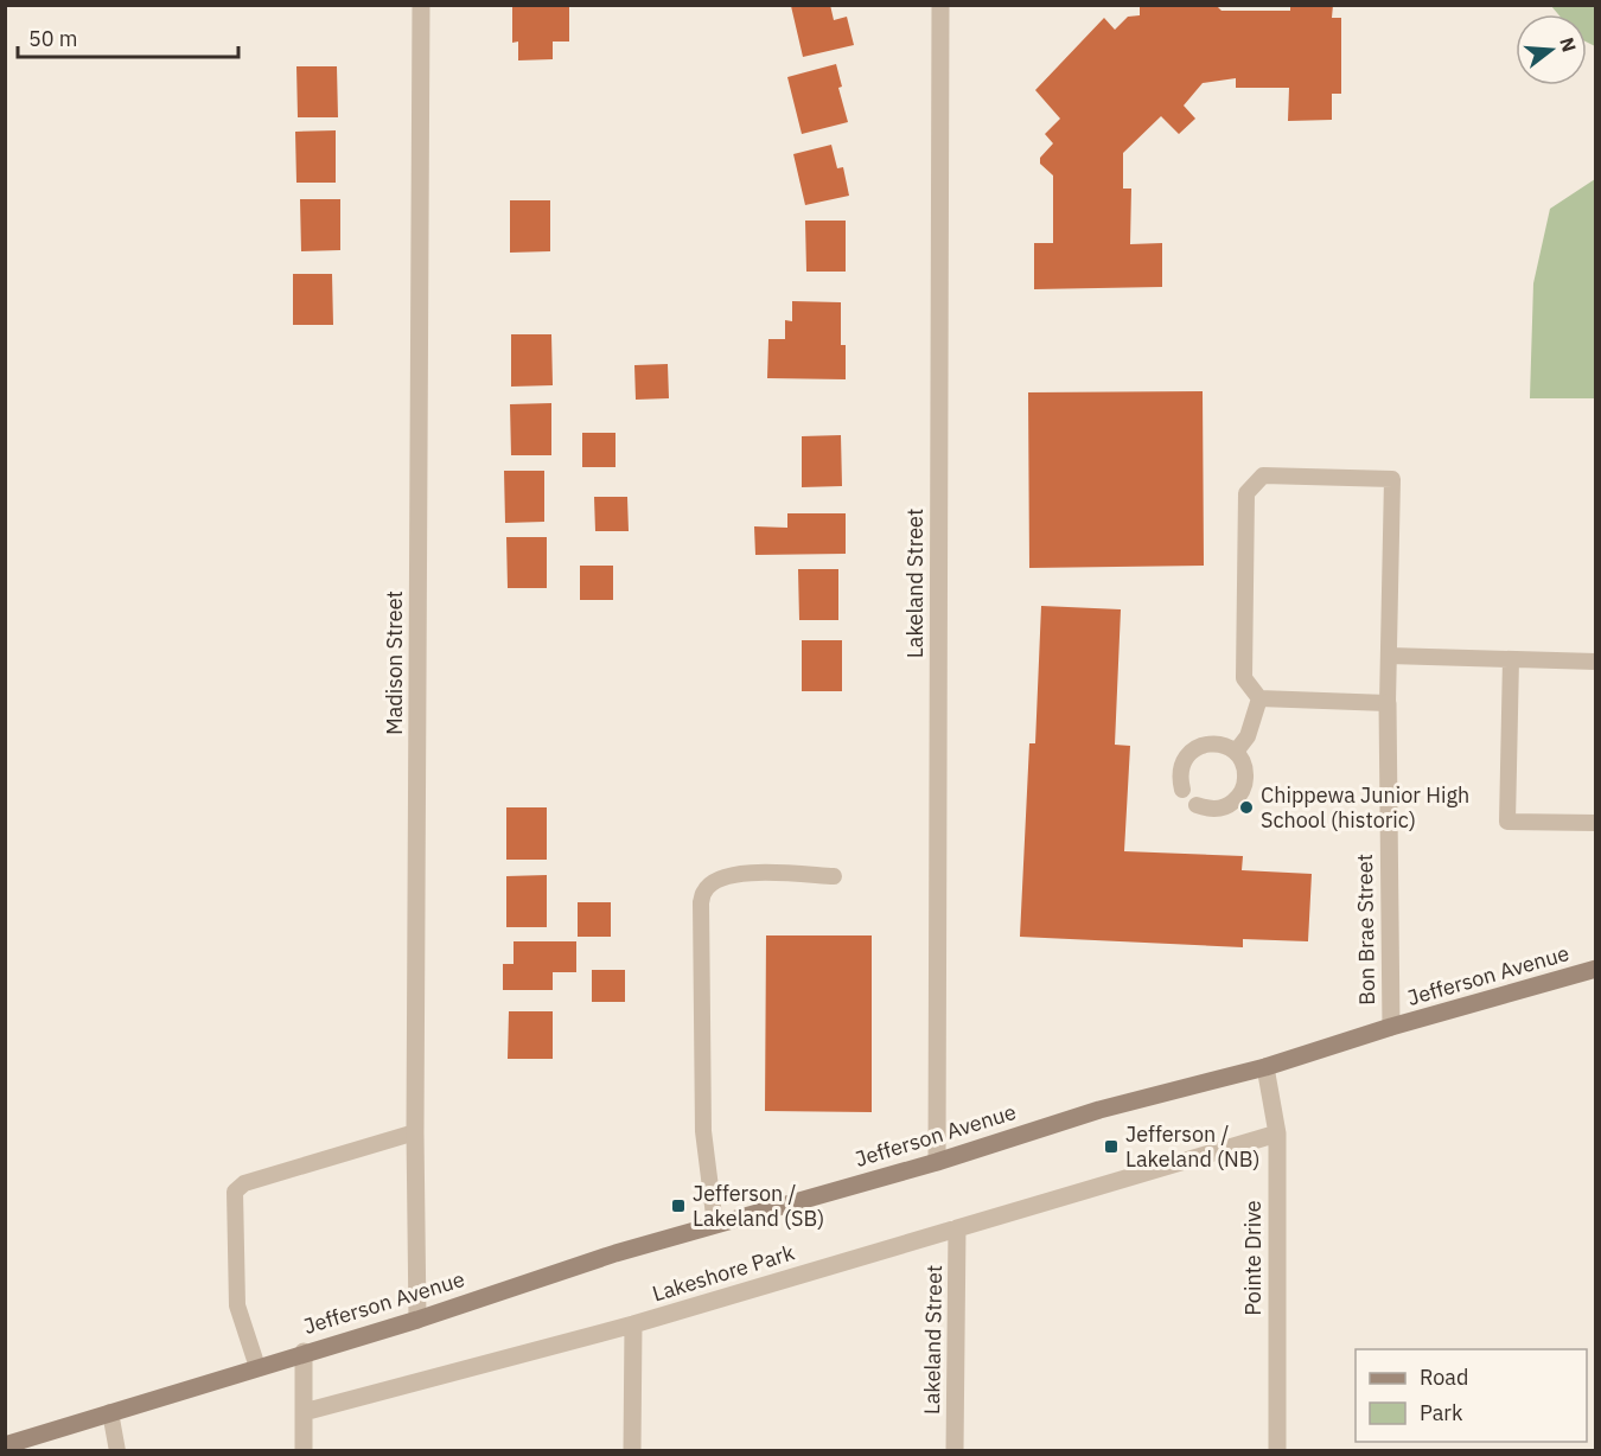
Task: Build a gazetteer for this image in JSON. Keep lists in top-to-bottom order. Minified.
{"streets":{"main road":["Jefferson Avenue"],"street":["Lakeland Street","Madison Street","Bon Brae Street","Pointe Drive","Lakeshore Park"]},"crossings":[["Lakeland Street","Jefferson Avenue"],["Lakeland Street","Lakeshore Park"],["Madison Street","Jefferson Avenue"],["Bon Brae Street","Jefferson Avenue"],["Jefferson Avenue","Pointe Drive"],["Pointe Drive","Lakeshore Park"]],"places":{"other":["Chippewa Junior High School (historic)"],"transit":["Jefferson / Lakeland (NB)","Jefferson / Lakeland (SB)"]},"legend":["Road","Park"],"scale_bar":"50 m","north":"right"}
